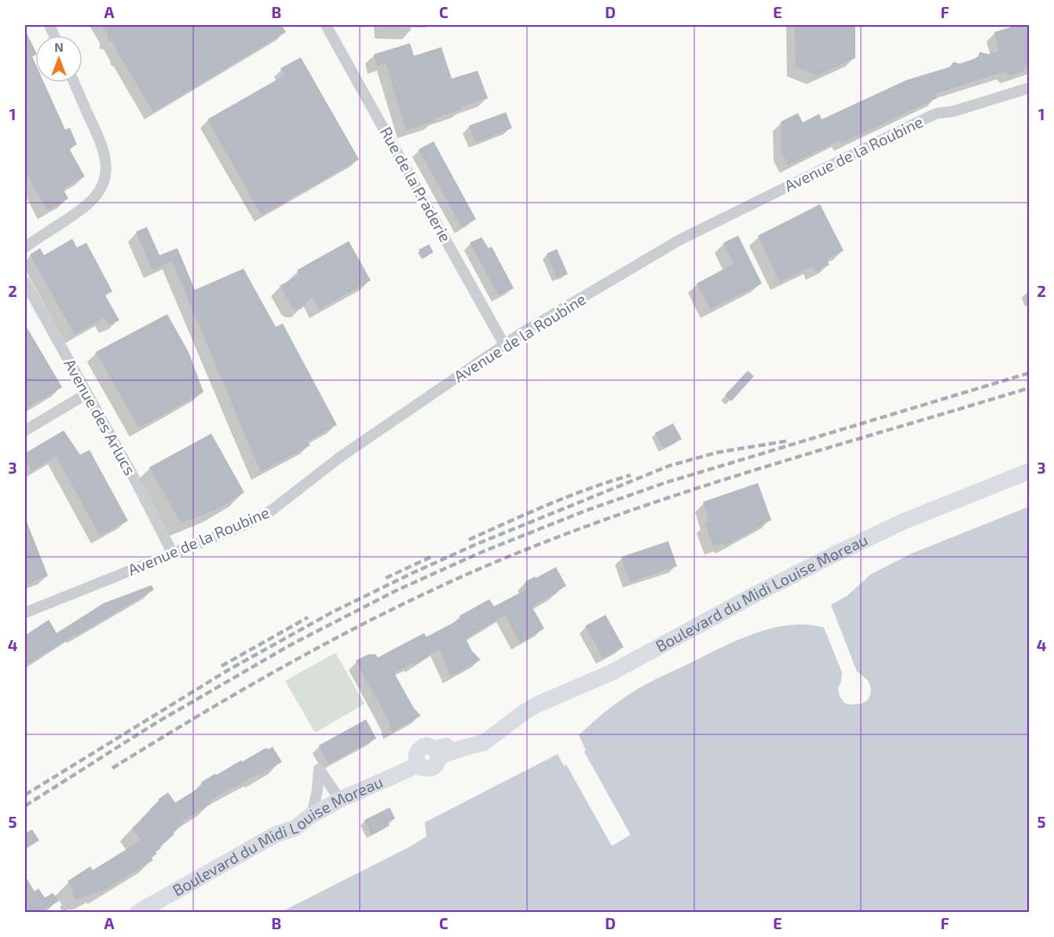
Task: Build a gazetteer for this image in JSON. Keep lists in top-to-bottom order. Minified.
{"streets":{"main road":["Boulevard du Midi Louise Moreau"],"street":["Avenue de la Roubine","Rue de la Praderie","Avenue des Arlucs"]},"crossings":[["Avenue de la Roubine","Rue de la Praderie"],["Avenue de la Roubine","Avenue des Arlucs"]],"north":"top","grid":{"columns":["A","B","C","D","E","F"],"rows":["1","2","3","4","5"]}}
